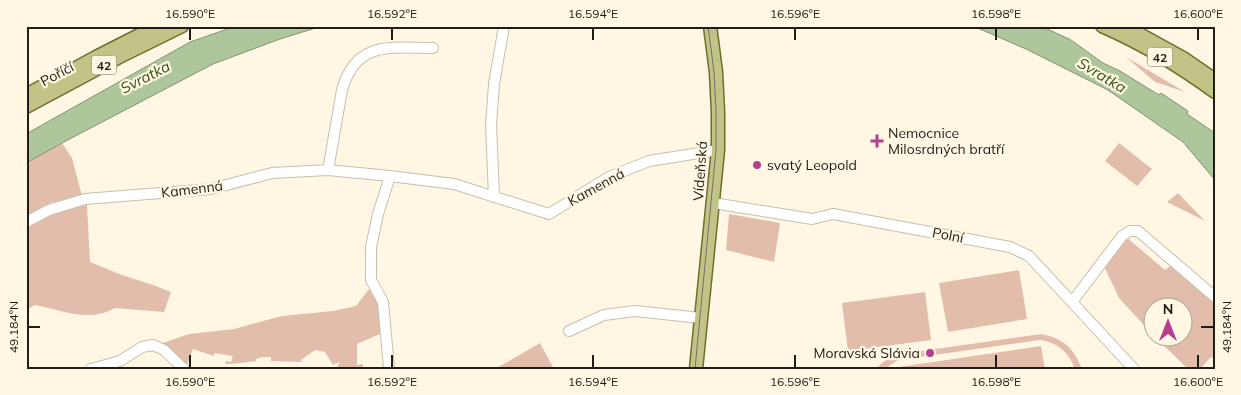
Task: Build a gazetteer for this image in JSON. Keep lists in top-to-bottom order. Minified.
{"streets":{"main road":["42","Poříčí","Vídeňská"],"street":["Kamenná","Polní"]},"crossings":[["Vídeňská","Kamenná"],["Vídeňská","Polní"]],"water":["Svratka"],"places":{"health":["Nemocnice Milosrdných bratří"],"other":["svatý Leopold","Moravská Slávia"]},"north":"top","coordinates":["16.590°E","16.592°E","16.594°E","16.596°E","16.598°E","16.600°E","49.184°N"]}
